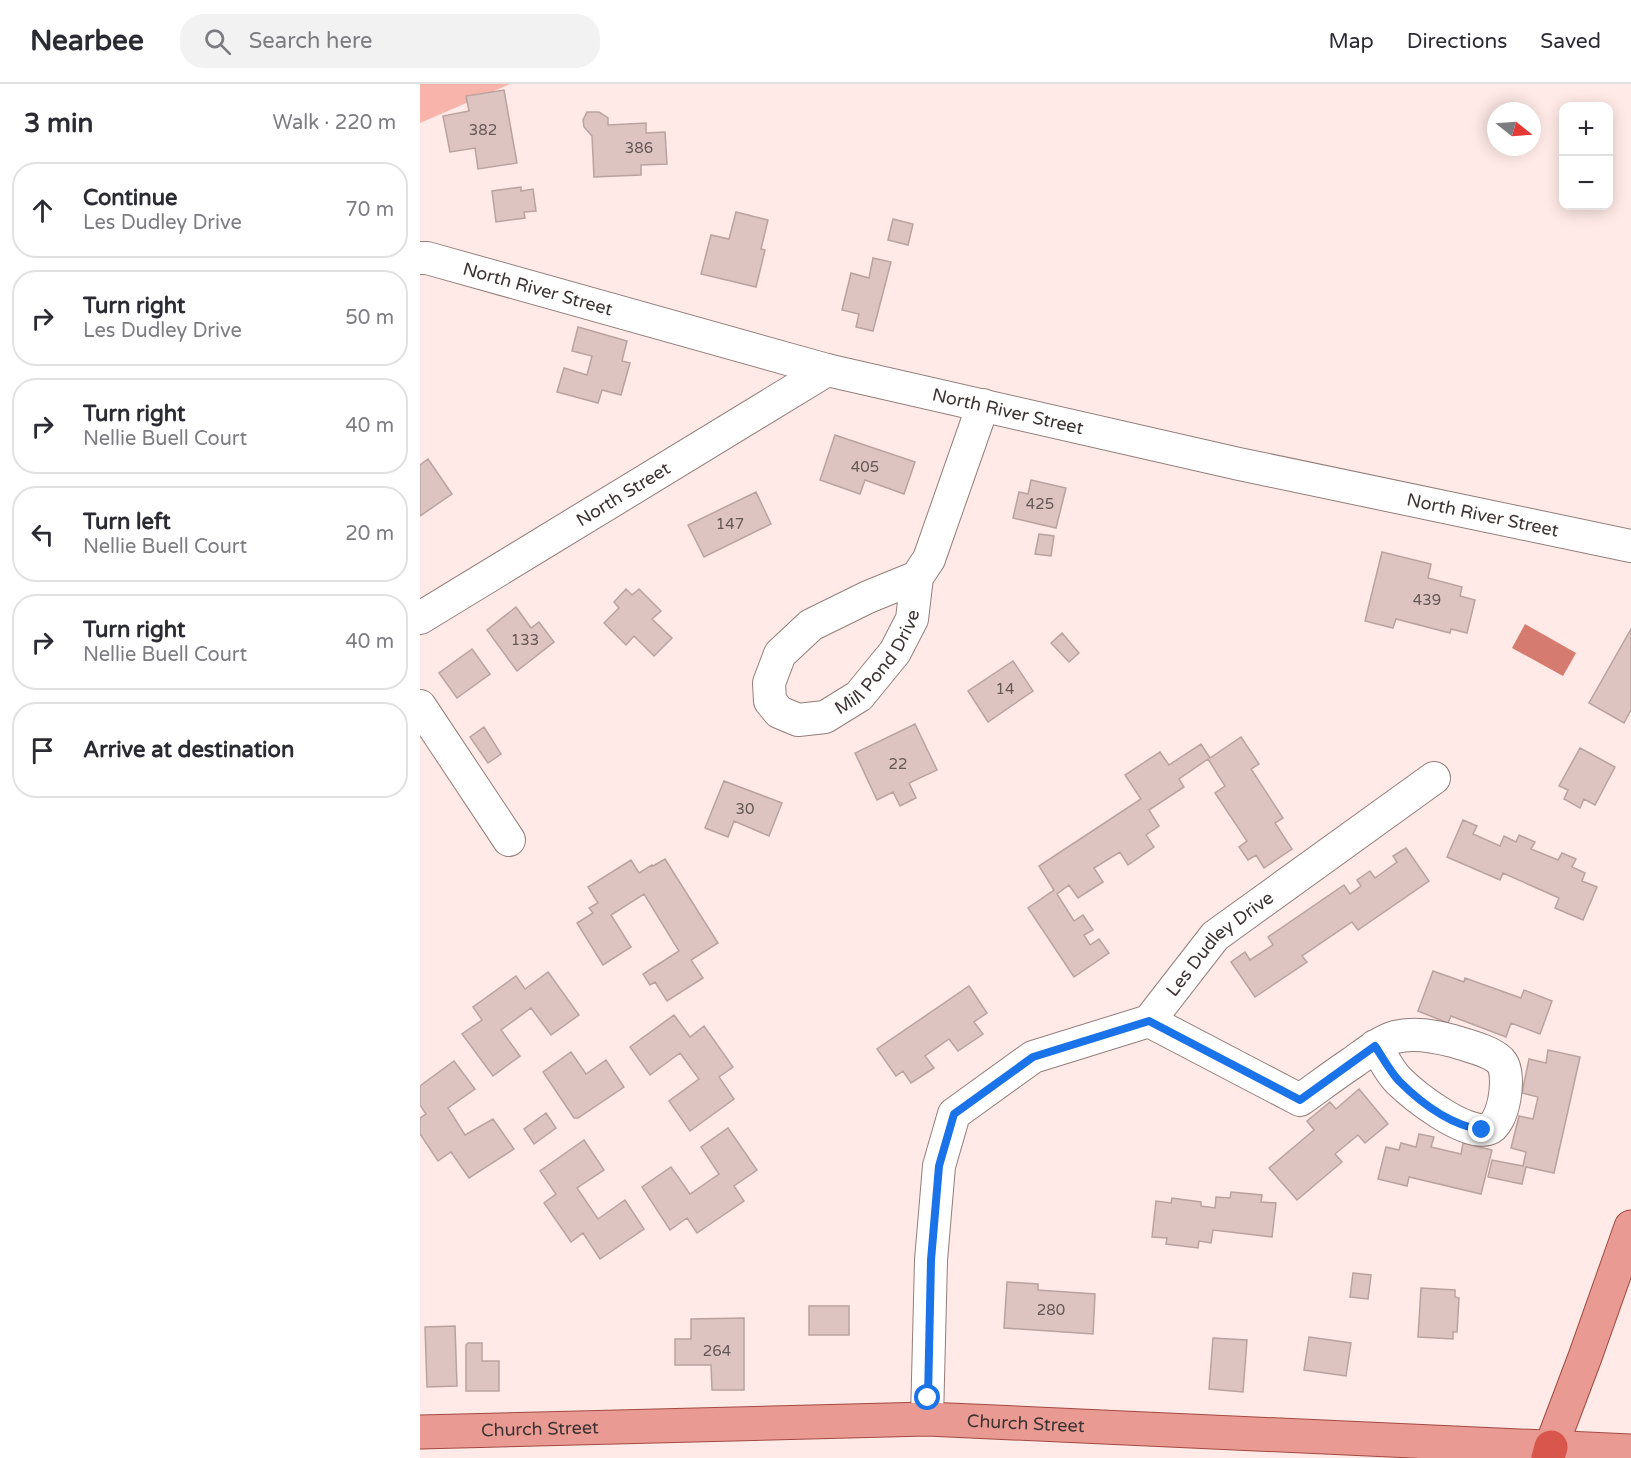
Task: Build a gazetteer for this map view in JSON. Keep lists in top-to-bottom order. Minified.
{"streets":{"main road":["Church Street"],"street":["North River Street","North Street","Mill Pond Drive","Les Dudley Drive"]},"crossings":[["North River Street","North Street"],["North River Street","Mill Pond Drive"]],"house_numbers":["382","386","405","425","147","439","133","14","22","30","280","264"],"north":"right","page":{"header":"Nearbee","search":"Search here","nav":["Map","Directions","Saved"],"heading":["3 min","Walk · 220 m"],"map_buttons":["+","−"],"list":[["Continue","Les Dudley Drive","70 m"],["Turn right","Les Dudley Drive","50 m"],["Turn right","Nellie Buell Court","40 m"],["Turn left","Nellie Buell Court","20 m"],["Turn right","Nellie Buell Court","40 m"],"Arrive at destination"]}}
